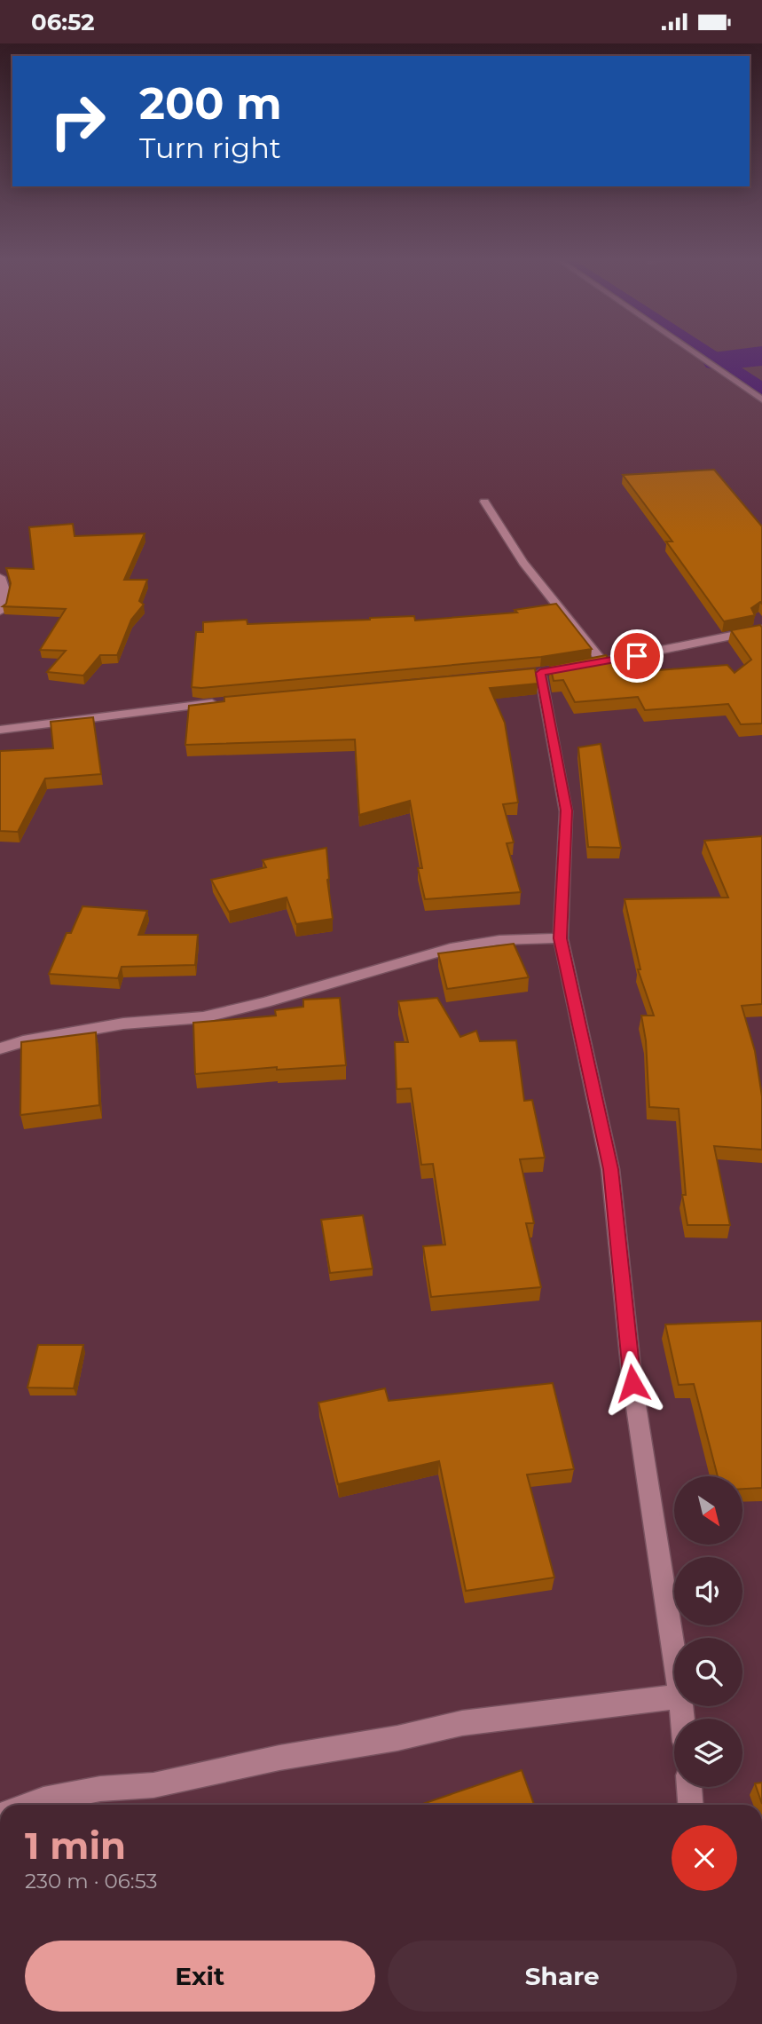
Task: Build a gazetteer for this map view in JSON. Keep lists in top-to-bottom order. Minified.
{"north":"bottom right","page":{"status":"06:52","turn":["200 m","Turn right"],"heading":["1 min","230 m · 06:53"],"buttons":["Exit","Share"]}}
